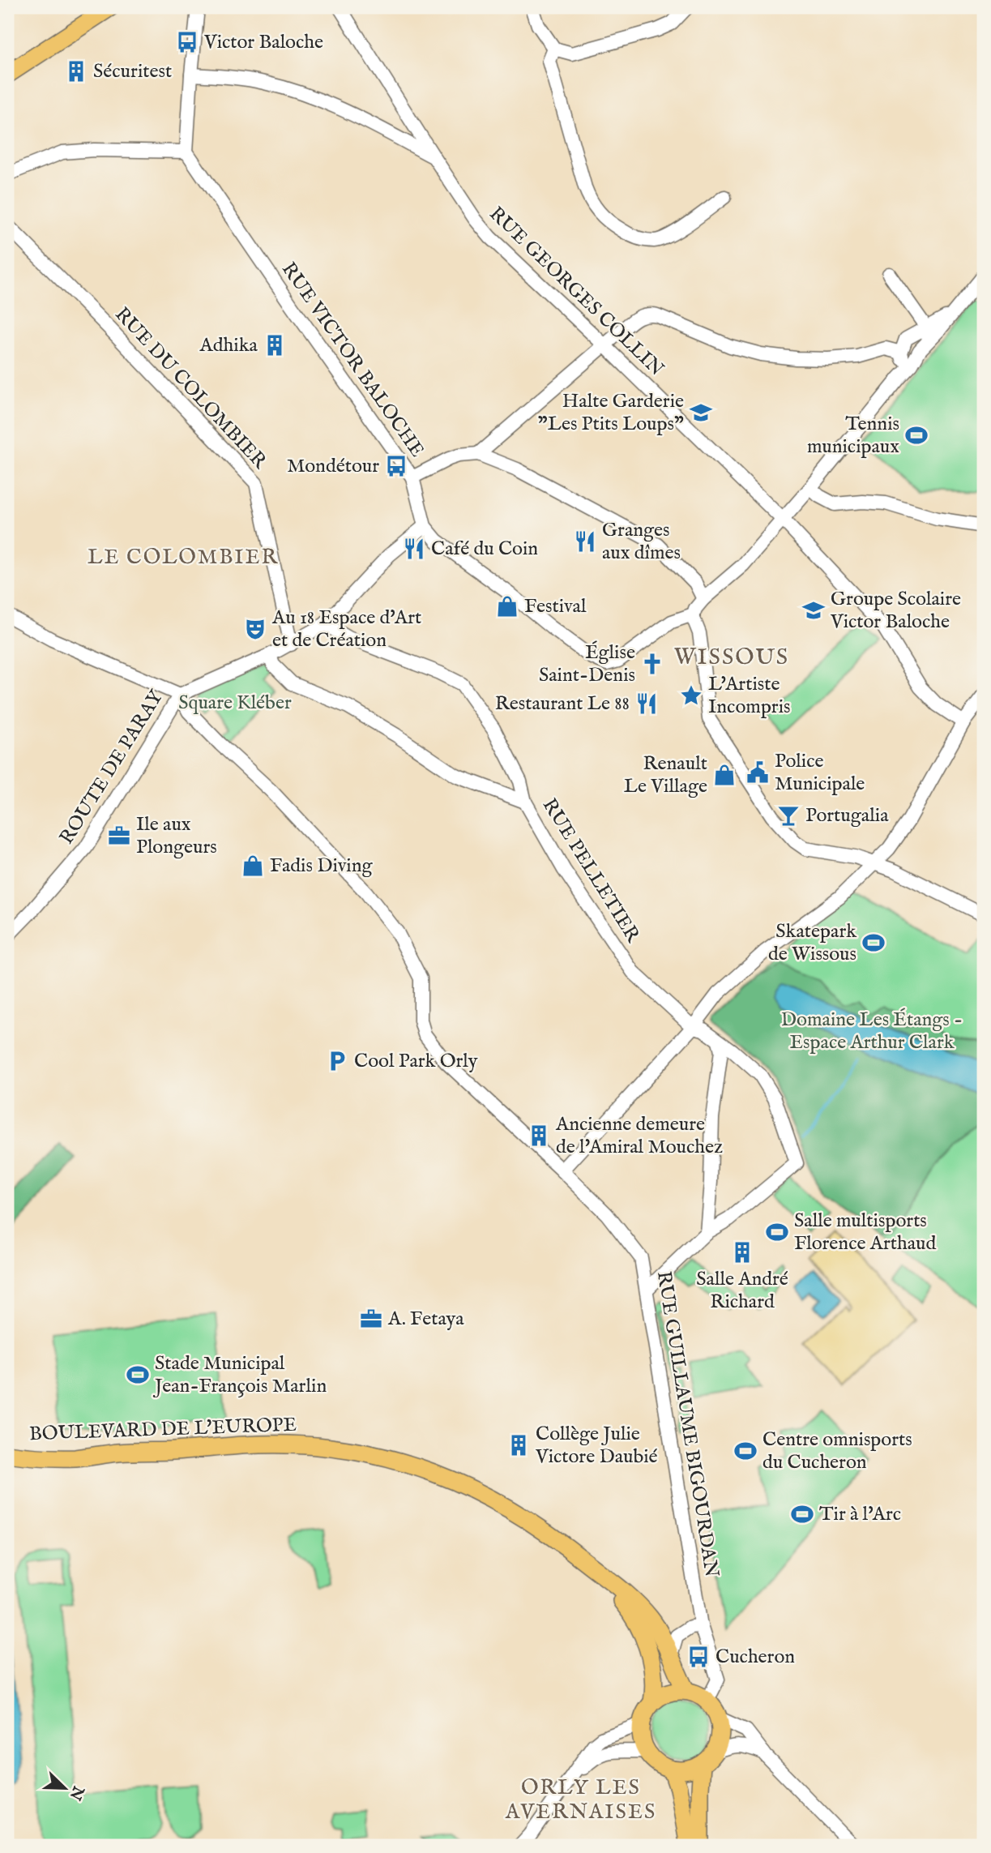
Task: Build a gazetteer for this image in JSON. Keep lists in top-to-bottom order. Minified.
{"streets":{"main road":["BOULEVARD DE L'EUROPE"],"street":["RUE GEORGES COLLIN","RUE VICTOR BALOCHE","RUE DU COLOMBIER","ROUTE DE PARAY","RUE PELLETIER","RUE GUILLAUME BIGOURDAN"]},"crossings":[["ROUTE DE PARAY","RUE GUILLAUME BIGOURDAN"],["RUE GUILLAUME BIGOURDAN","BOULEVARD DE L'EUROPE"]],"districts":["LE COLOMBIER","WISSOUS","ORLY LES AVERNAISES"],"parks":["Square Kléber","Domaine Les Étangs - Espace Arthur Clark"],"places":{"bus stop":["Victor Baloche","Mondétour","Cucheron"],"building":["Sécuritest","Adhika","Ancienne demeure de l'Amiral Mouchez","Salle André Richard","Collège Julie Victore Daubié"],"school or university":["Halte Garderie \"Les Ptits Loups\"","Groupe Scolaire Victor Baloche"],"sports":["Tennis municipaux","Skatepark de Wissous","Salle multisports Florence Arthaud","Stade Municipal Jean-François Marlin","Centre omnisports du Cucheron","Tir à l'Arc"],"restaurant":["Granges aux dîmes","Café du Coin","Restaurant Le 88"],"shop":["Festival","Renault Le Village","Fadis Diving"],"theatre":["Au 18 Espace d'Art et de Création"],"church":["Église Saint-Denis"],"place":["L'Artiste Incompris"],"public building":["Police Municipale"],"bar":["Portugalia"],"office":["Ile aux Plongeurs","A. Fetaya"],"parking":["Cool Park Orly"]},"north":"bottom right"}
